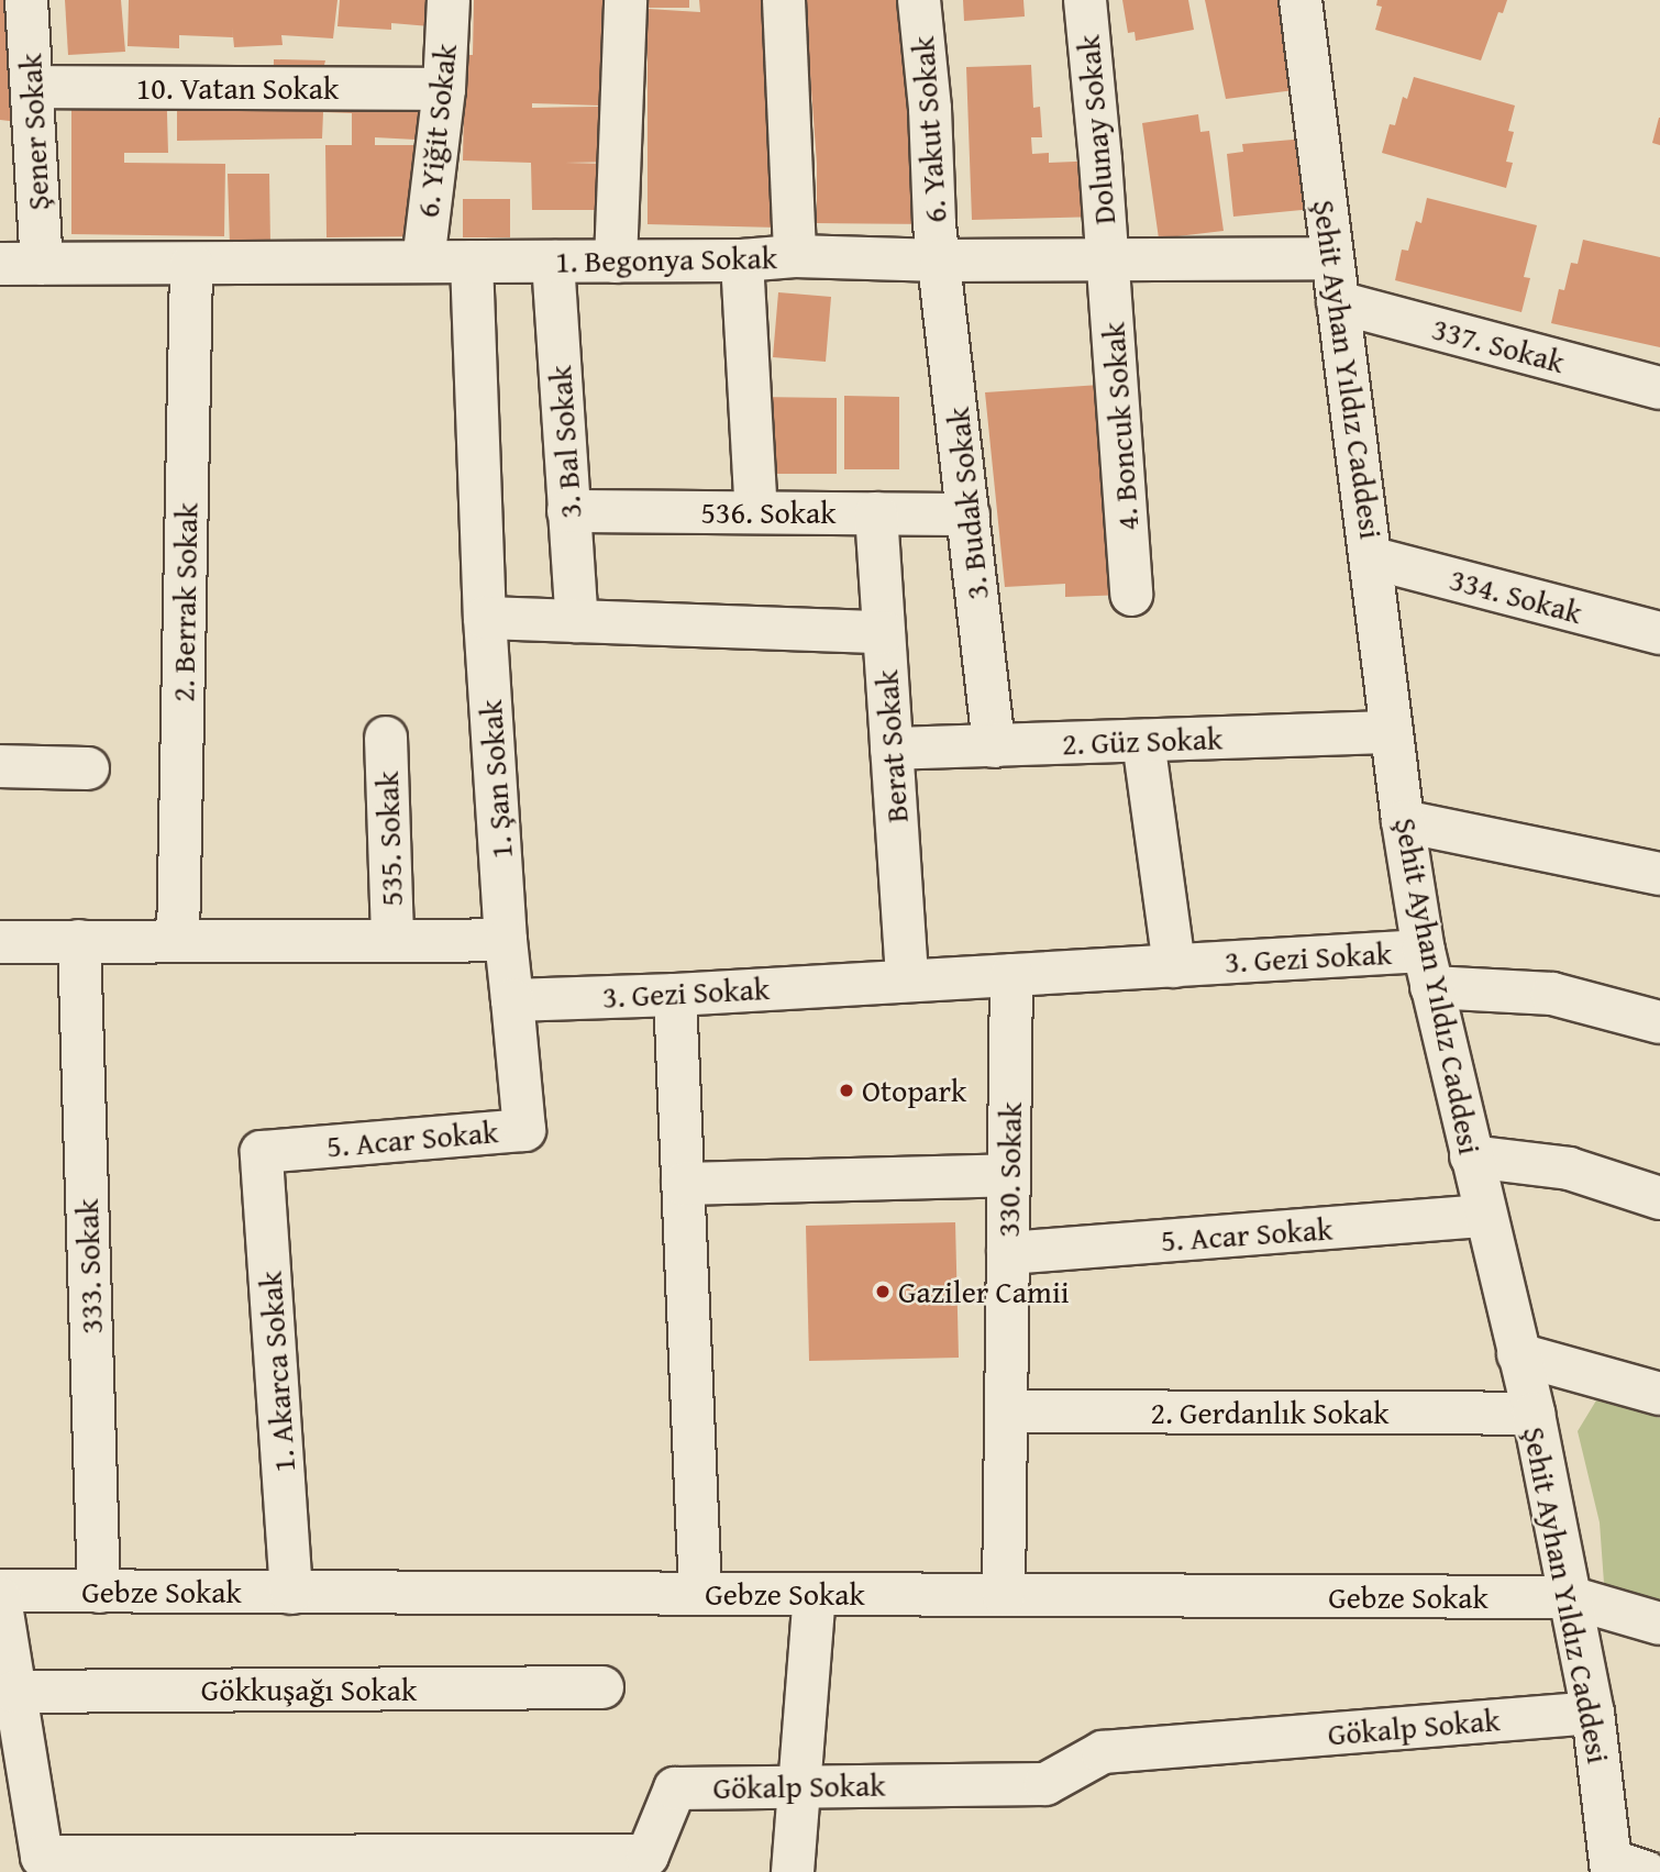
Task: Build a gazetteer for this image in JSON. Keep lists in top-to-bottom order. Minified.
{"streets":{"street":["10. Vatan Sokak","6. Yakut Sokak","Dolunay Sokak","6. Yiğit Sokak","Şener Sokak","1. Begonya Sokak","337. Sokak","Şehit Ayhan Yıldız Caddesi","4. Boncuk Sokak","3. Bal Sokak","3. Budak Sokak","536. Sokak","334. Sokak","2. Berrak Sokak","2. Güz Sokak","Berat Sokak","1. Şan Sokak","535. Sokak","3. Gezi Sokak","5. Acar Sokak","330. Sokak","333. Sokak","1. Akarca Sokak","2. Gerdanlık Sokak","Gebze Sokak","Gökkuşağı Sokak","Gökalp Sokak"]},"crossings":[["10. Vatan Sokak","6. Yiğit Sokak"],["10. Vatan Sokak","Şener Sokak"],["6. Yakut Sokak","1. Begonya Sokak"],["6. Yakut Sokak","3. Budak Sokak"],["Dolunay Sokak","1. Begonya Sokak"],["Dolunay Sokak","4. Boncuk Sokak"],["6. Yiğit Sokak","1. Begonya Sokak"],["Şener Sokak","1. Begonya Sokak"],["1. Begonya Sokak","Şehit Ayhan Yıldız Caddesi"],["1. Begonya Sokak","4. Boncuk Sokak"],["1. Begonya Sokak","3. Bal Sokak"],["1. Begonya Sokak","3. Budak Sokak"],["1. Begonya Sokak","2. Berrak Sokak"],["1. Begonya Sokak","1. Şan Sokak"],["337. Sokak","Şehit Ayhan Yıldız Caddesi"],["Şehit Ayhan Yıldız Caddesi","334. Sokak"],["Şehit Ayhan Yıldız Caddesi","2. Güz Sokak"],["Şehit Ayhan Yıldız Caddesi","3. Gezi Sokak"],["Şehit Ayhan Yıldız Caddesi","5. Acar Sokak"],["Şehit Ayhan Yıldız Caddesi","2. Gerdanlık Sokak"],["Şehit Ayhan Yıldız Caddesi","Gebze Sokak"],["Şehit Ayhan Yıldız Caddesi","Gökalp Sokak"],["3. Bal Sokak","536. Sokak"],["3. Budak Sokak","536. Sokak"],["3. Budak Sokak","2. Güz Sokak"],["536. Sokak","Berat Sokak"],["2. Güz Sokak","Berat Sokak"],["Berat Sokak","3. Gezi Sokak"],["3. Gezi Sokak","5. Acar Sokak"],["3. Gezi Sokak","330. Sokak"],["5. Acar Sokak","330. Sokak"],["5. Acar Sokak","1. Akarca Sokak"],["330. Sokak","2. Gerdanlık Sokak"],["330. Sokak","Gebze Sokak"],["333. Sokak","Gebze Sokak"],["1. Akarca Sokak","Gebze Sokak"],["Gökkuşağı Sokak","Gökalp Sokak"]],"places":["Otopark","Gaziler Camii"]}
